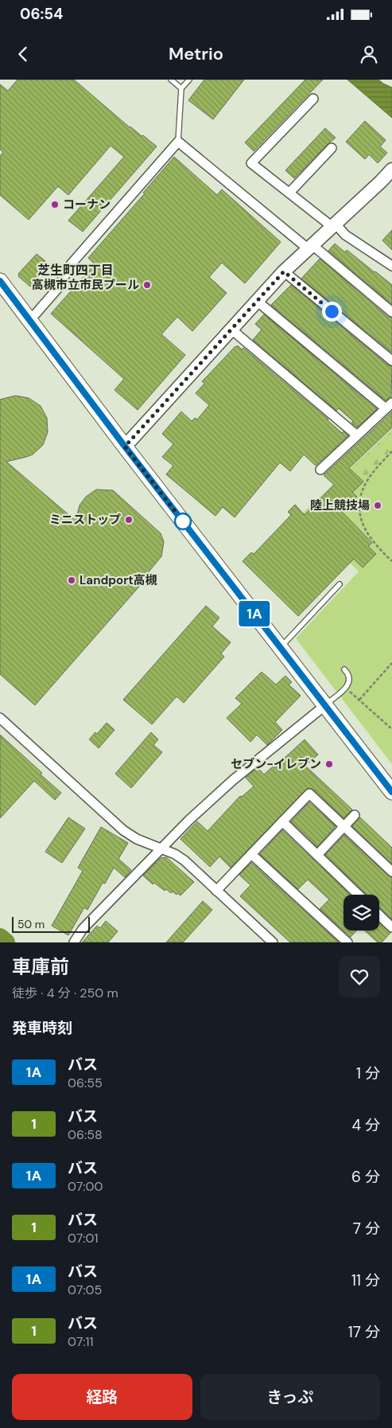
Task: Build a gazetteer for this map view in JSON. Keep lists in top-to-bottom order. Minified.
{"districts":["芝生町四丁目"],"places":["コーナン","高槻市立市民プール","陸上競技場","ミニストップ","Landport高槻","セブン-イレブン"],"lines":["bus line 1A"],"scale_bar":"50 m","page":{"status":"06:54","header":"Metrio","on_map":"1A","scale":"50 m","heading":[["車庫前","徒歩 · 4 分 · 250 m"],"発車時刻"],"list":[{"mark":"1A","name":"バス","note":"06:55","value":"1 分"},{"mark":"1","name":"バス","note":"06:58","value":"4 分"},{"mark":"1A","name":"バス","note":"07:00","value":"6 分"},{"mark":"1","name":"バス","note":"07:01","value":"7 分"},{"mark":"1A","name":"バス","note":"07:05","value":"11 分"},{"mark":"1","name":"バス","note":"07:11","value":"17 分"}],"buttons":["経路","きっぷ"]}}
